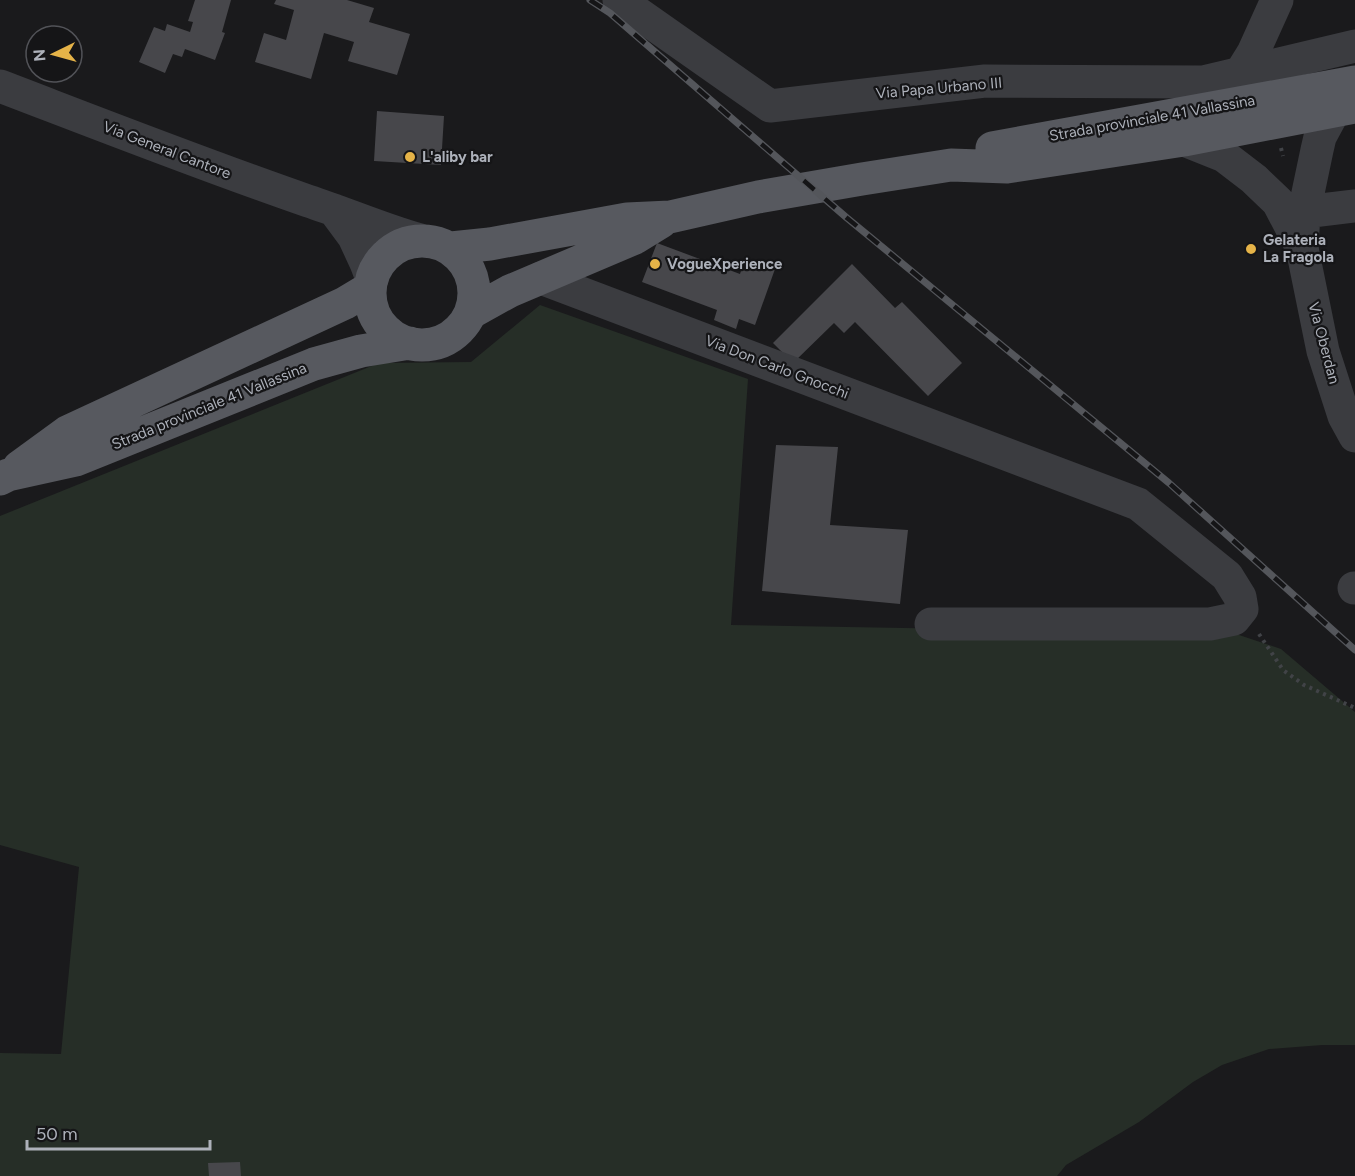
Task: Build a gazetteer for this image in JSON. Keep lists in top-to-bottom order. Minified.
{"streets":{"main road":["Strada provinciale 41 Vallassina"],"street":["Via Papa Urbano III","Via General Cantore","Via Oberdan","Via Don Carlo Gnocchi"]},"crossings":[["Via Papa Urbano III","Strada provinciale 41 Vallassina"],["Strada provinciale 41 Vallassina","Via General Cantore"],["Strada provinciale 41 Vallassina","Via Oberdan"],["Strada provinciale 41 Vallassina","Via Don Carlo Gnocchi"]],"places":["L'aliby bar","Gelateria La Fragola","VogueXperience"],"scale_bar":"50 m","north":"left"}
